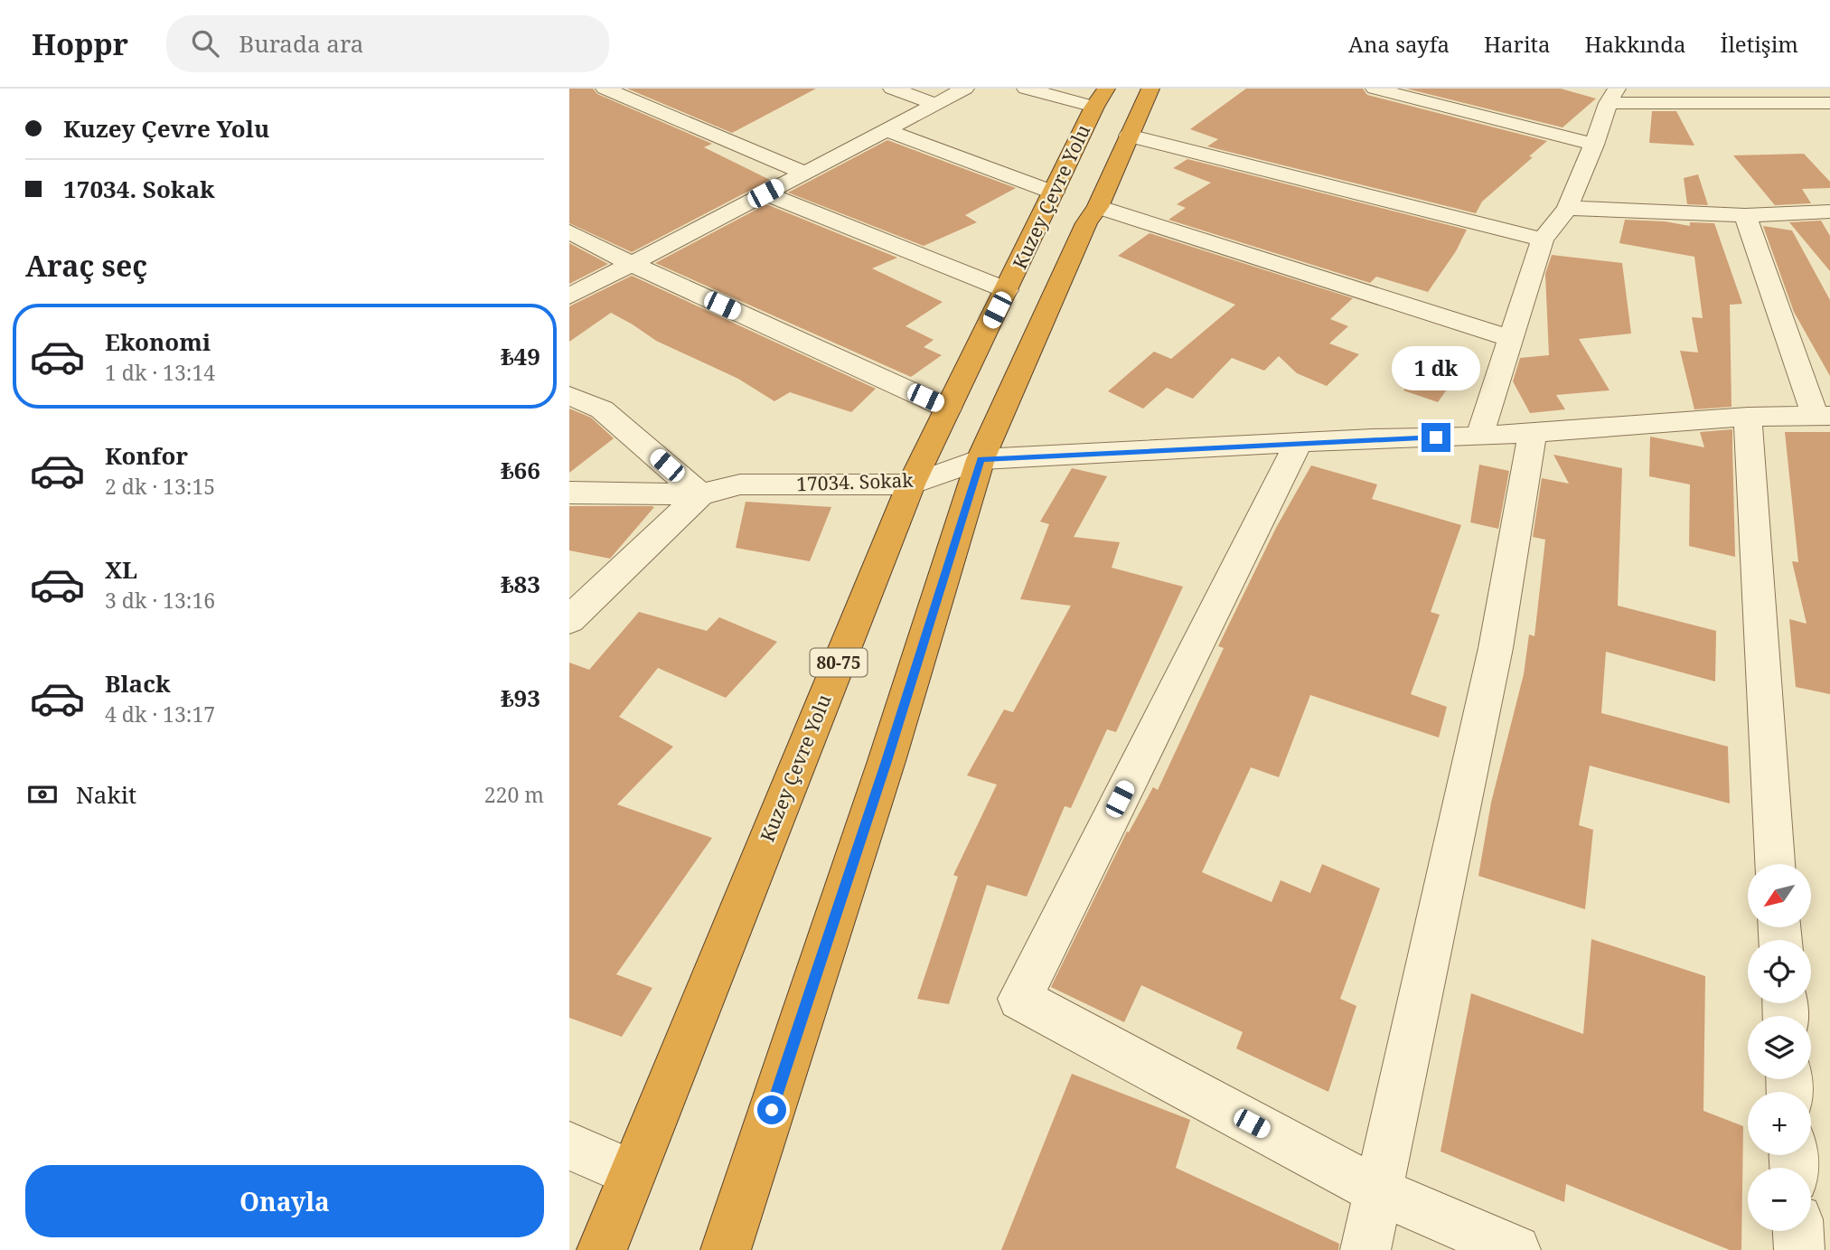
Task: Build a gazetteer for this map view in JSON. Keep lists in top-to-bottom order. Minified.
{"streets":{"highway":["Kuzey Çevre Yolu","80-75"],"street":["17034. Sokak"]},"crossings":[["Kuzey Çevre Yolu","17034. Sokak"]],"north":"bottom left","page":{"header":"Hoppr","search":"Burada ara","nav":["Ana sayfa","Harita","Hakkında","İletişim"],"banner":["Kuzey Çevre Yolu","17034. Sokak"],"heading":"Araç seç","list":[{"name":"Ekonomi","note":"1 dk · 13:14","value":"₺49"},{"name":"Konfor","note":"2 dk · 13:15","value":"₺66"},{"name":"XL","note":"3 dk · 13:16","value":"₺83"},{"name":"Black","note":"4 dk · 13:17","value":"₺93"}],"bubble":"1 dk","pay":["Nakit","220 m"],"map_buttons":["+","−"],"buttons":"Onayla"}}
